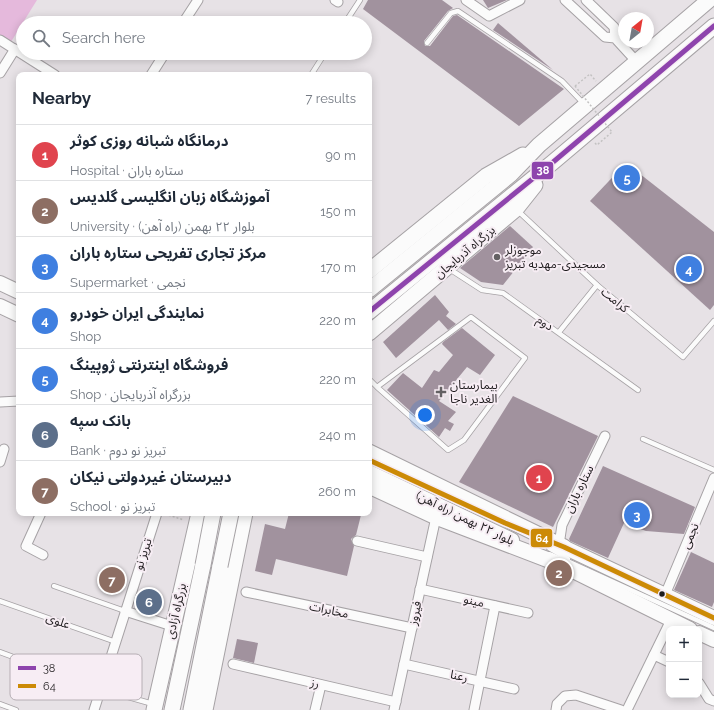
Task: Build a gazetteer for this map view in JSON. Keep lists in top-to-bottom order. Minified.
{"streets":{"highway":["بزرگراه آذربایجان","بزرگراه آزادی"],"main road":["بلوار ۲۲ بهمن (راه آهن)"],"street":["ستاره باران","نجمی","تبریز نو","مینو","مخابرات","فیروز","رعنا","رز"],"lane":["کرامت","دوم","علوی"]},"crossings":[["بزرگراه آذربایجان","کرامت"],["بزرگراه آذربایجان","دوم"],["ستاره باران","بلوار ۲۲ بهمن (راه آهن)"],["بلوار ۲۲ بهمن (راه آهن)","نجمی"],["تبریز نو","علوی"],["مینو","فیروز"],["مخابرات","فیروز"],["فیروز","رعنا"],["فیروز","رز"]],"places":{"other":["موجوزلر مسجیدی-مهدیه تبریز"],"health":["بیمارستان الغدیر ناجا"]},"lines":["transit line 38","transit line 64"],"legend":["38","64"],"north":"top right","page":{"search":"Search here","heading":["Nearby","7 results"],"list":[{"mark":"1","name":"درمانگاه شبانه روزی کوثر","note":"Hospital · ستاره باران","value":"90 m"},{"mark":"2","name":"آموزشگاه زبان انگلیسی گلدیس","note":"University · بلوار ۲۲ بهمن (راه آهن)","value":"150 m"},{"mark":"3","name":"مرکز تجاری تفریحی ستاره باران","note":"Supermarket · نجمی","value":"170 m"},{"mark":"4","name":"نمایندگی ایران خودرو","note":"Shop","value":"220 m"},{"mark":"5","name":"فروشگاه اینترنتی ژوپینگ","note":"Shop · بزرگراه آذربایجان","value":"220 m"},{"mark":"6","name":"بانک سپه","note":"Bank · تبریز نو دوم","value":"240 m"},{"mark":"7","name":"دبیرستان غیردولتی نیکان","note":"School · تبریز نو","value":"260 m"}],"pins":["5","4","1","3","2","7","6"],"map_buttons":["+","−"]}}
